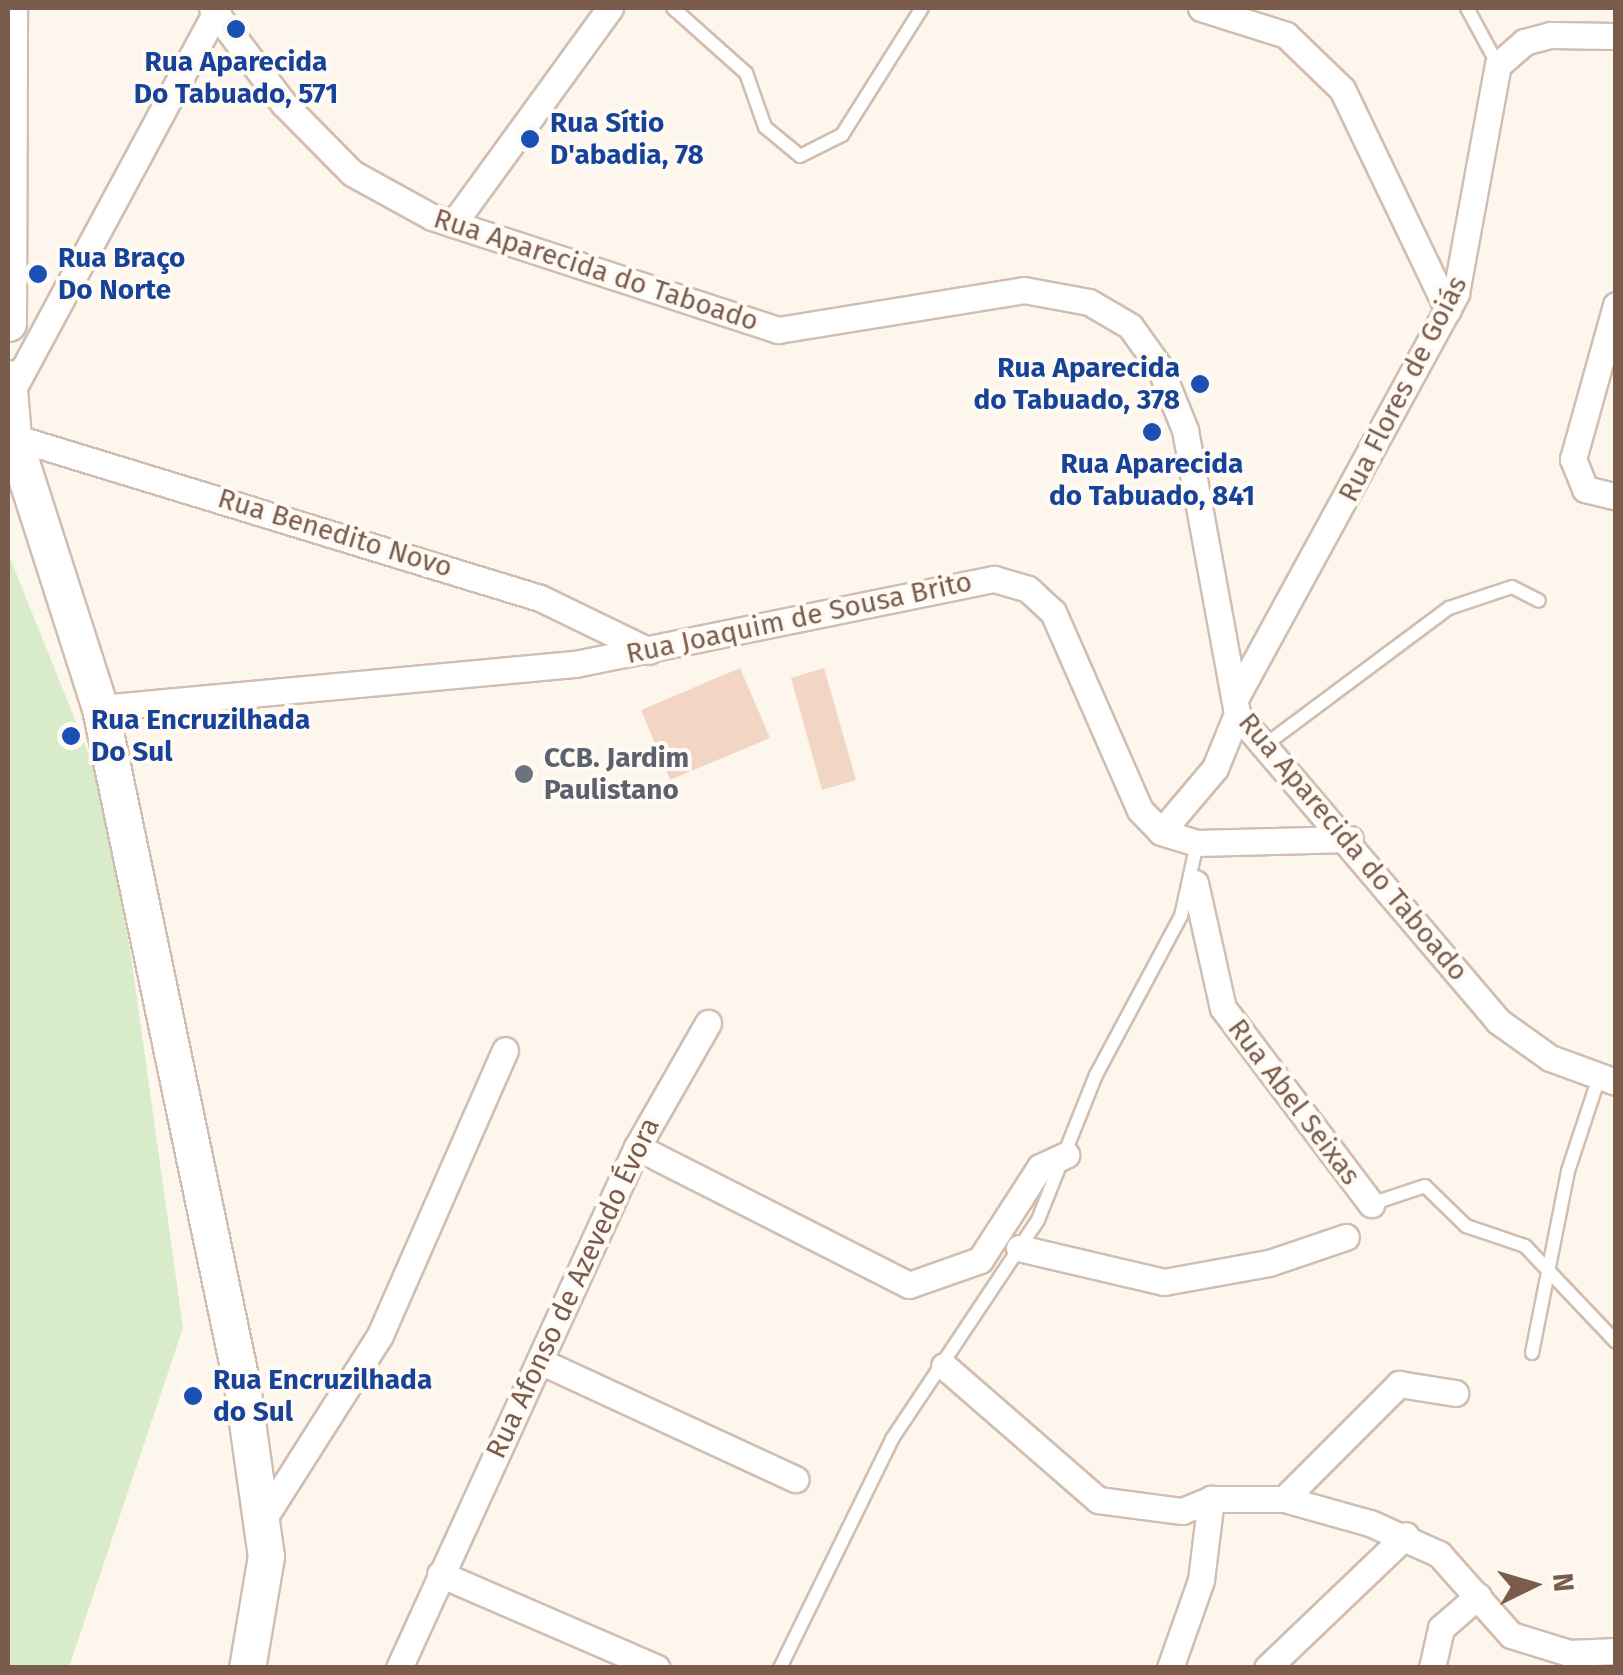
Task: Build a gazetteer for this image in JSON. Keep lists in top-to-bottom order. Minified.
{"streets":{"street":["Rua Aparecida do Taboado","Rua Flores de Goiás","Rua Benedito Novo","Rua Joaquim de Sousa Brito","Rua Abel Seixas","Rua Afonso de Azevedo Évora"]},"crossings":[["Rua Aparecida do Taboado","Rua Flores de Goiás"],["Rua Flores de Goiás","Rua Joaquim de Sousa Brito"],["Rua Benedito Novo","Rua Joaquim de Sousa Brito"]],"places":["Rua Aparecida Do Tabuado, 571","Rua Sítio D'abadia, 78","Rua Braço Do Norte","Rua Aparecida do Tabuado, 378","Rua Aparecida do Tabuado, 841","Rua Encruzilhada Do Sul","CCB. Jardim Paulistano","Rua Encruzilhada do Sul"],"north":"right"}
